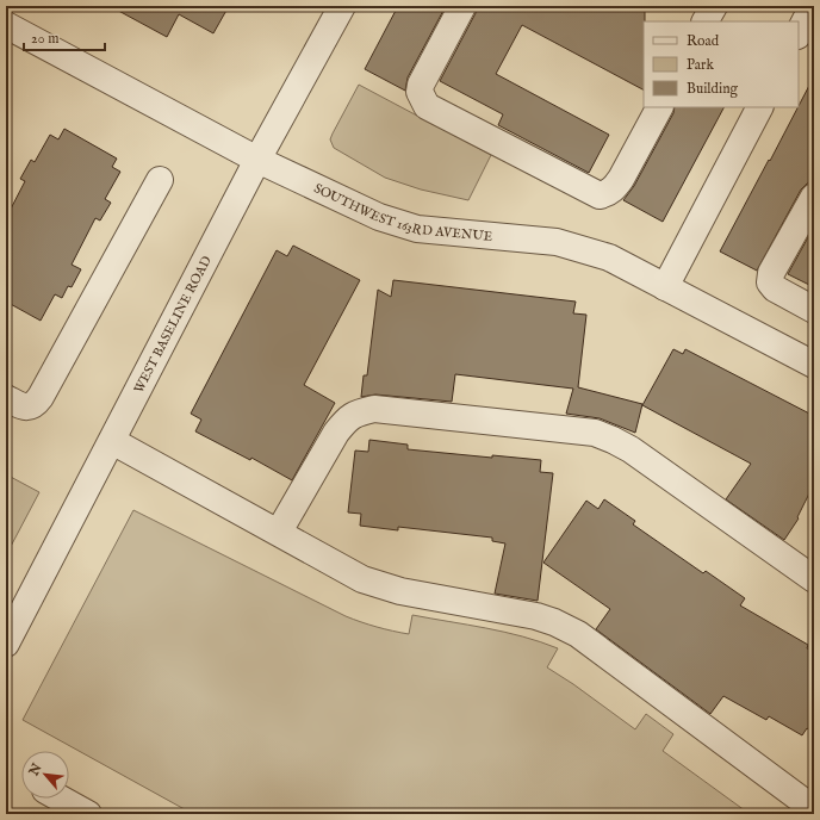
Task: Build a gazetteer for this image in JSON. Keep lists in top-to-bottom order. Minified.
{"streets":{"street":["SOUTHWEST 163RD AVENUE","WEST BASELINE ROAD"]},"crossings":[["SOUTHWEST 163RD AVENUE","WEST BASELINE ROAD"]],"legend":["Road","Park","Building"],"scale_bar":"20 m","north":"top left"}
